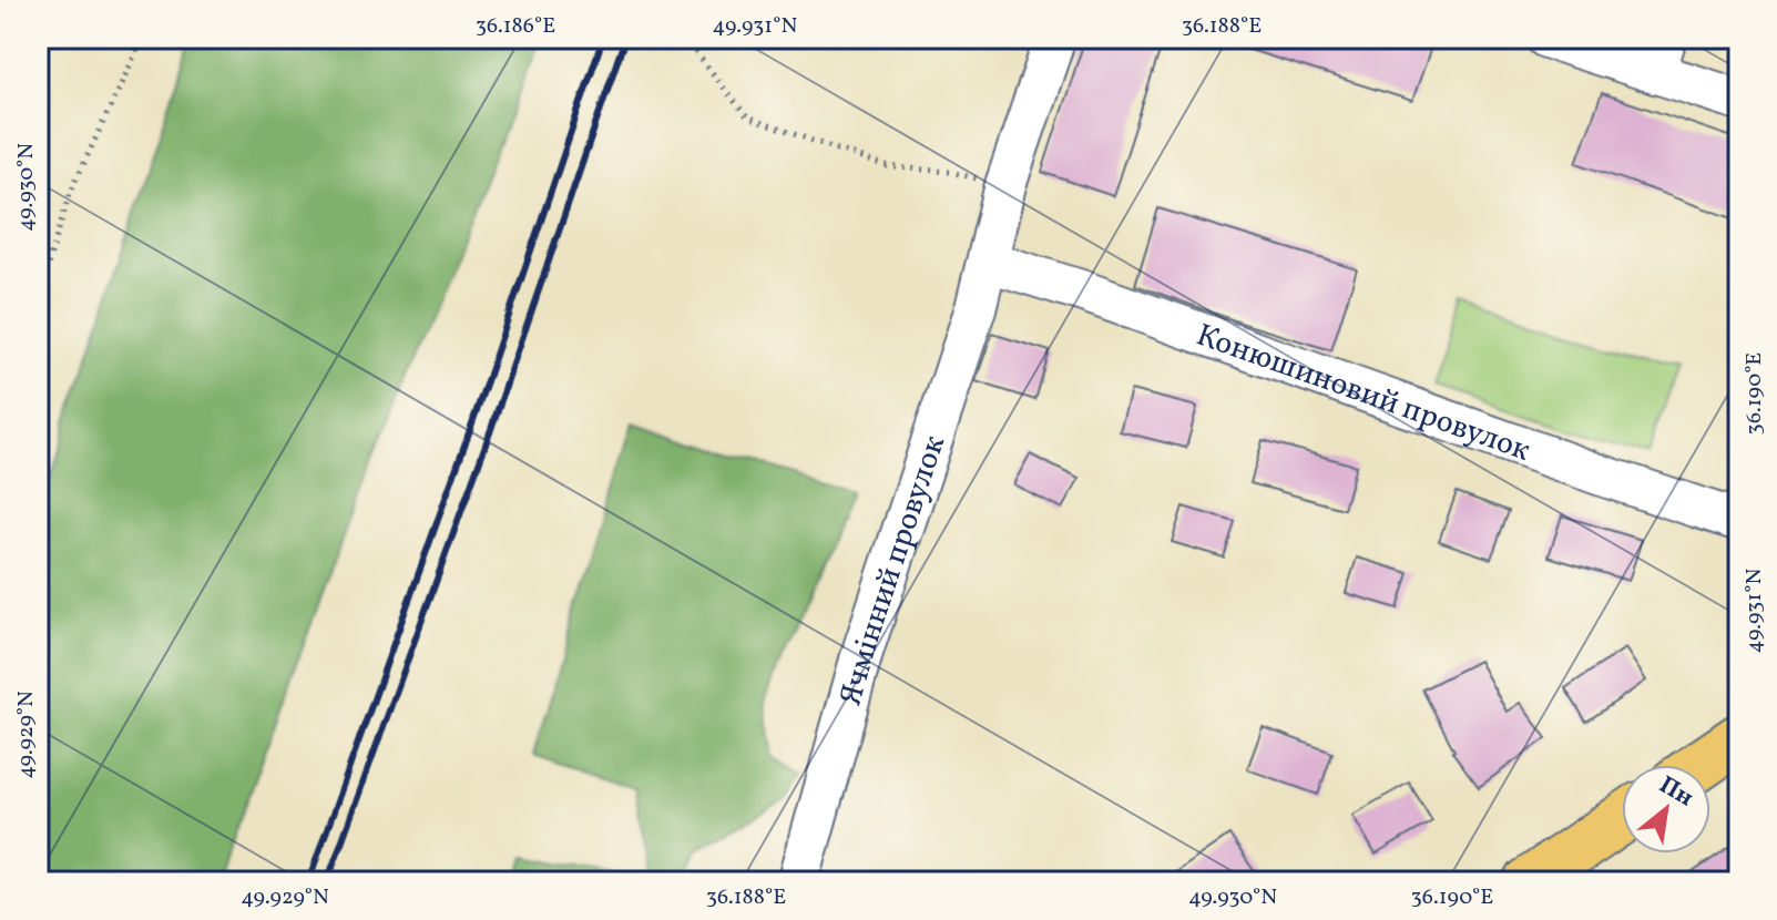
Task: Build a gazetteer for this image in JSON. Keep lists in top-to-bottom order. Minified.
{"streets":{"street":["Конюшиновий провулок","Ячмінний провулок"]},"crossings":[["Конюшиновий провулок","Ячмінний провулок"]],"north":"top right","coordinates":["36.186°E","49.931°N","36.188°E","49.930°N","36.190°E","49.929°N"]}
